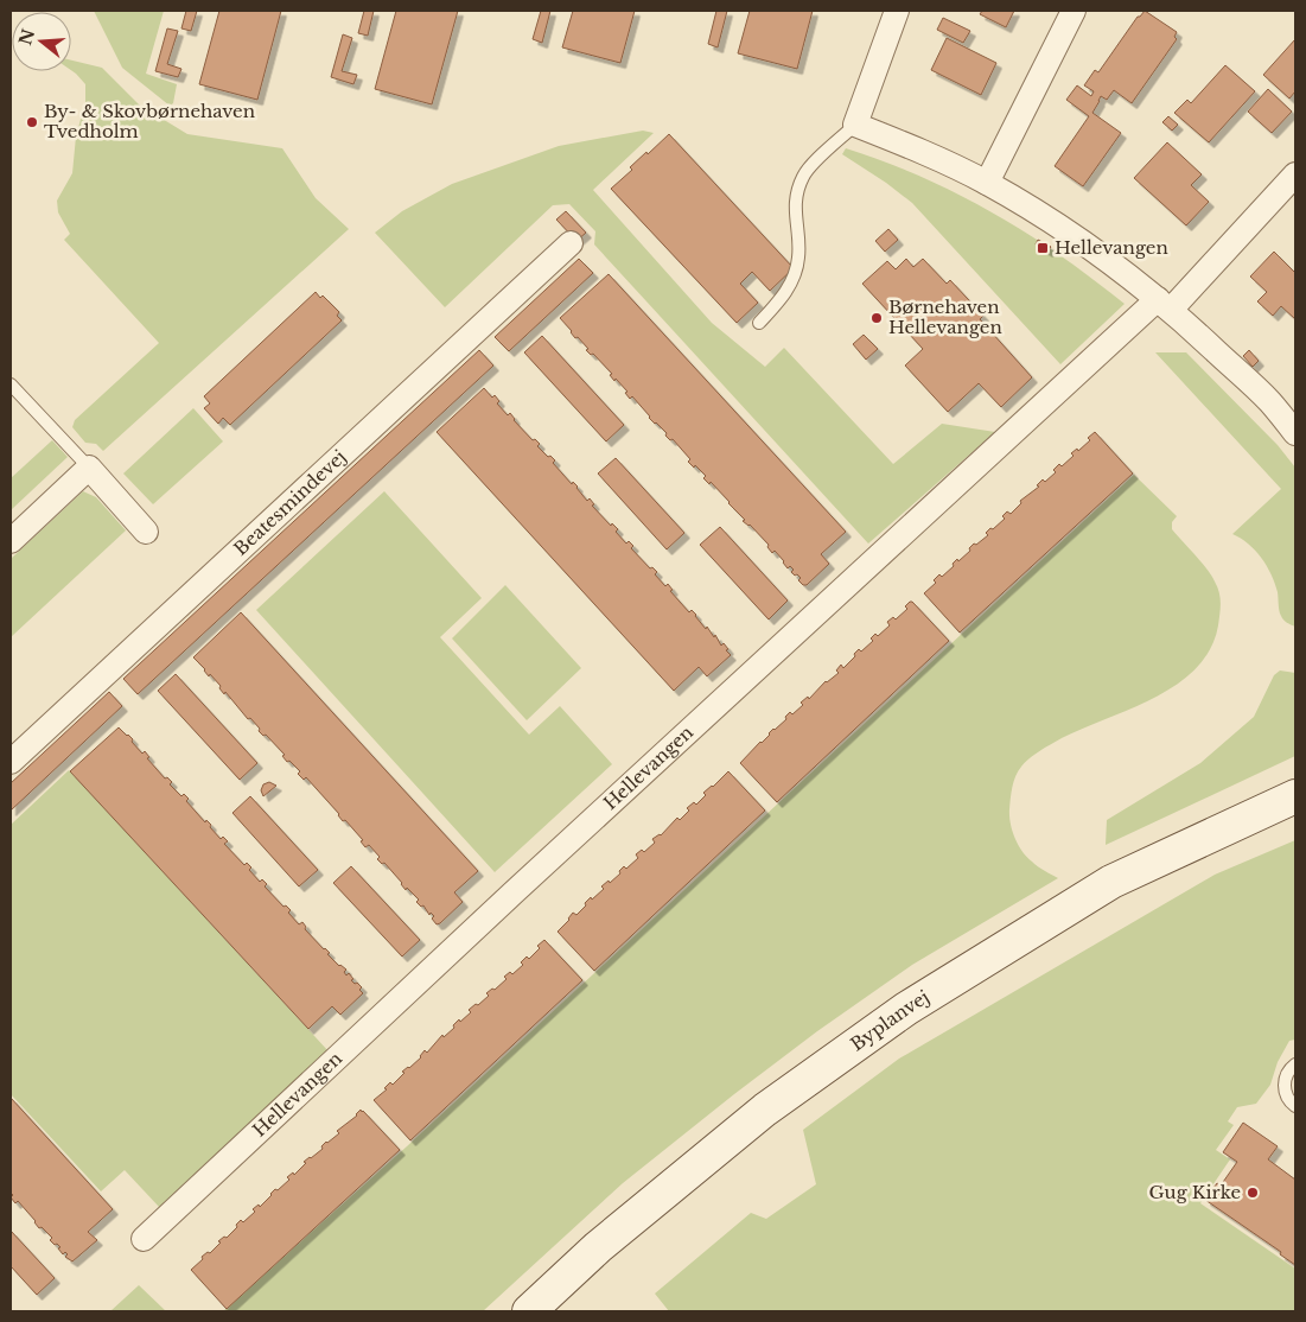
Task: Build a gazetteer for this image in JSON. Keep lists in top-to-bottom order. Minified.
{"streets":{"street":["Beatesmindevej","Hellevangen","Byplanvej"]},"places":{"other":["By- & Skovbørnehaven Tvedholm","Børnehaven Hellevangen","Gug Kirke"],"transit":["Hellevangen"]},"north":"left"}
